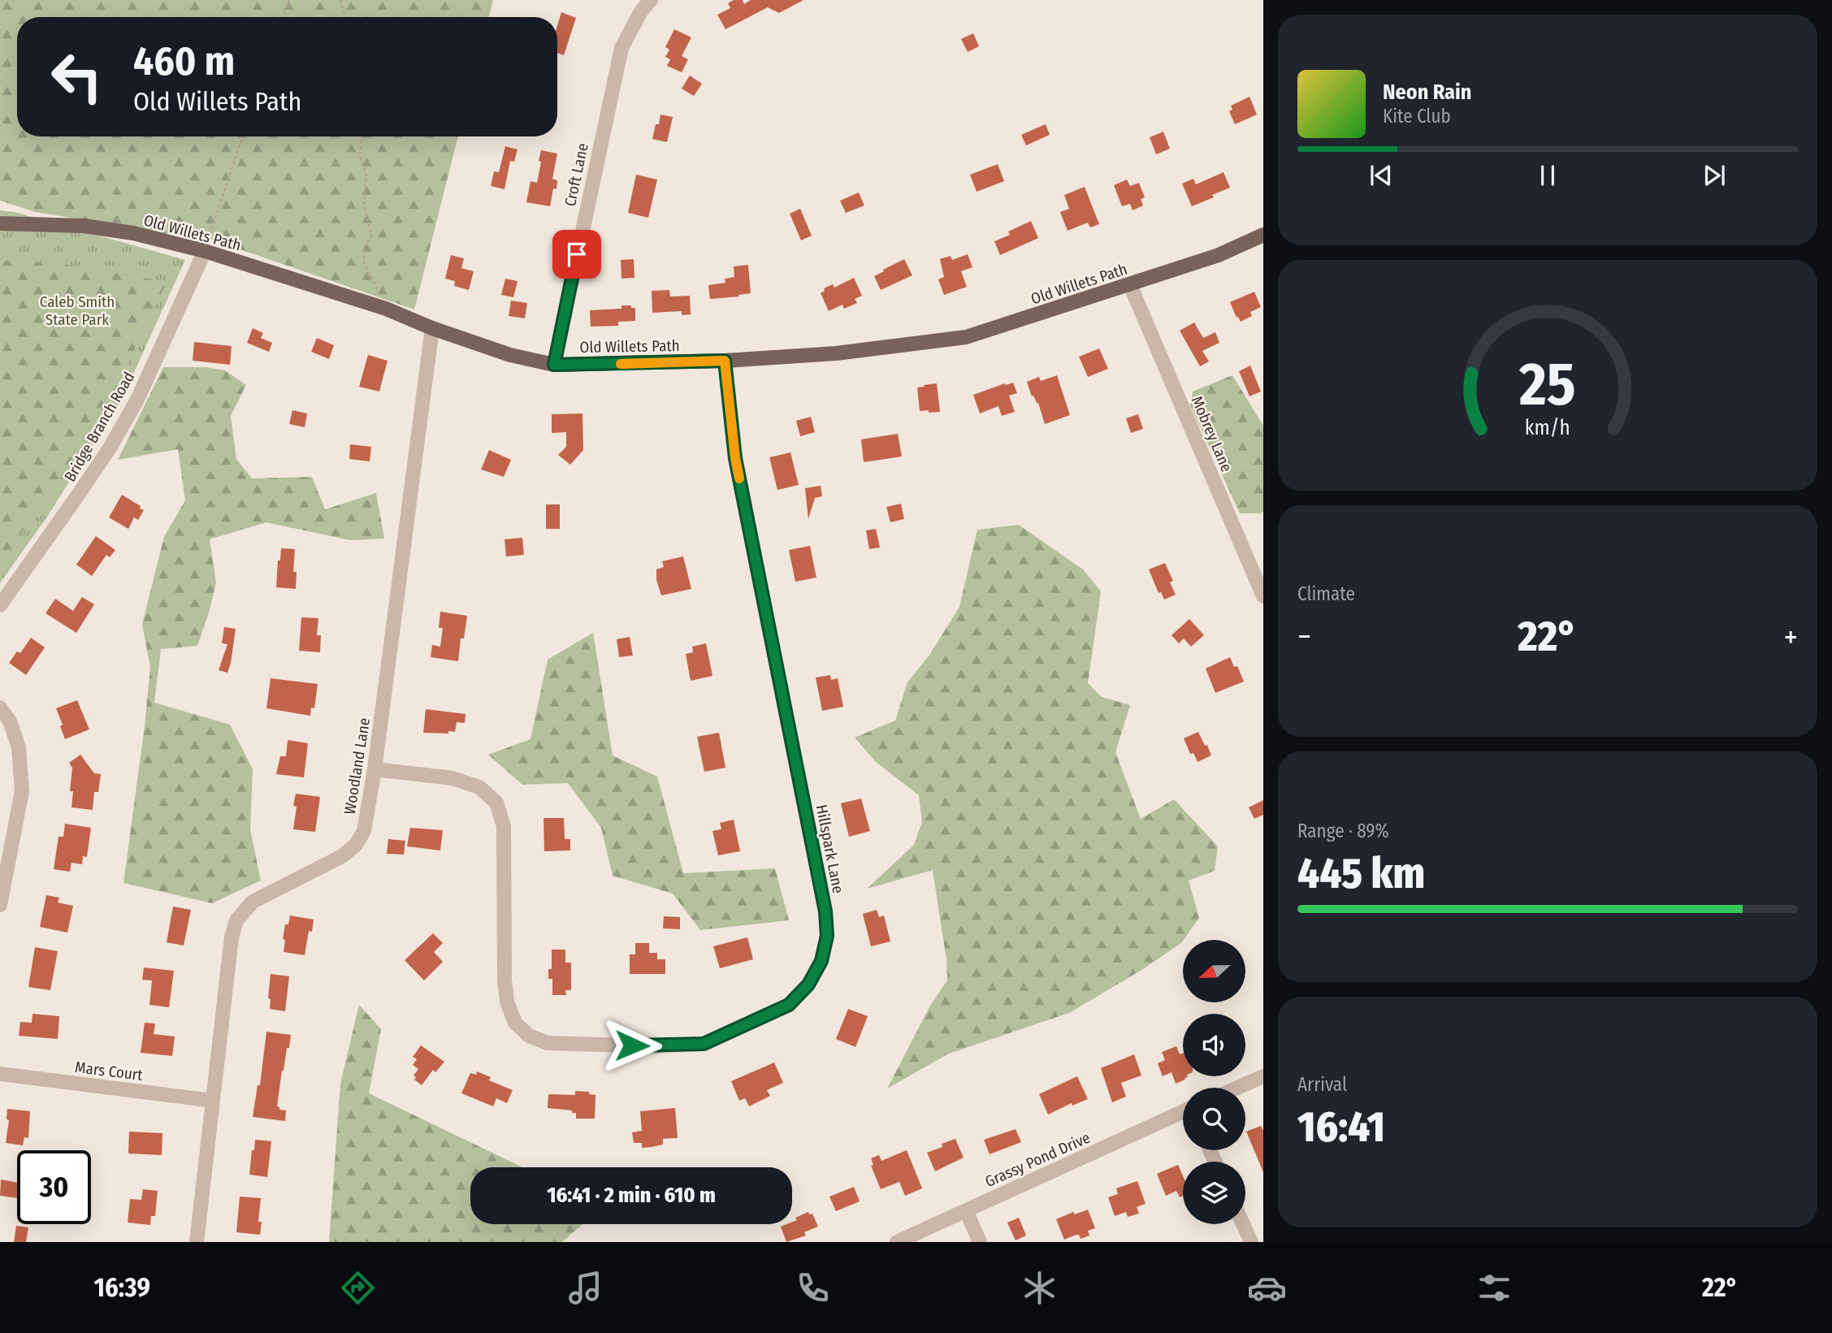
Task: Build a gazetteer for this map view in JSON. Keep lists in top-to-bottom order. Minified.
{"streets":{"main road":["Old Willets Path"],"street":["Croft Lane","Bridge Branch Road","Mobrey Lane","Woodland Lane","Hillspark Lane","Mars Court","Grassy Pond Drive"]},"crossings":[["Croft Lane","Old Willets Path"],["Old Willets Path","Bridge Branch Road"],["Old Willets Path","Mobrey Lane"],["Old Willets Path","Woodland Lane"],["Old Willets Path","Hillspark Lane"],["Woodland Lane","Hillspark Lane"],["Woodland Lane","Mars Court"]],"parks":["Caleb Smith State Park"],"north":"left","page":{"turn":["460 m","Old Willets Path"],"song":["Neon Rain","Kite Club"],"tile":["Climate",["Range · 89%","445 km"],["Arrival","16:41"]],"heat":["−","22°","+"],"limit":"30","trip":"16:41 · 2 min · 610 m","tabs":["16:39","22°"],"gauge":["25","km/h"]}}
